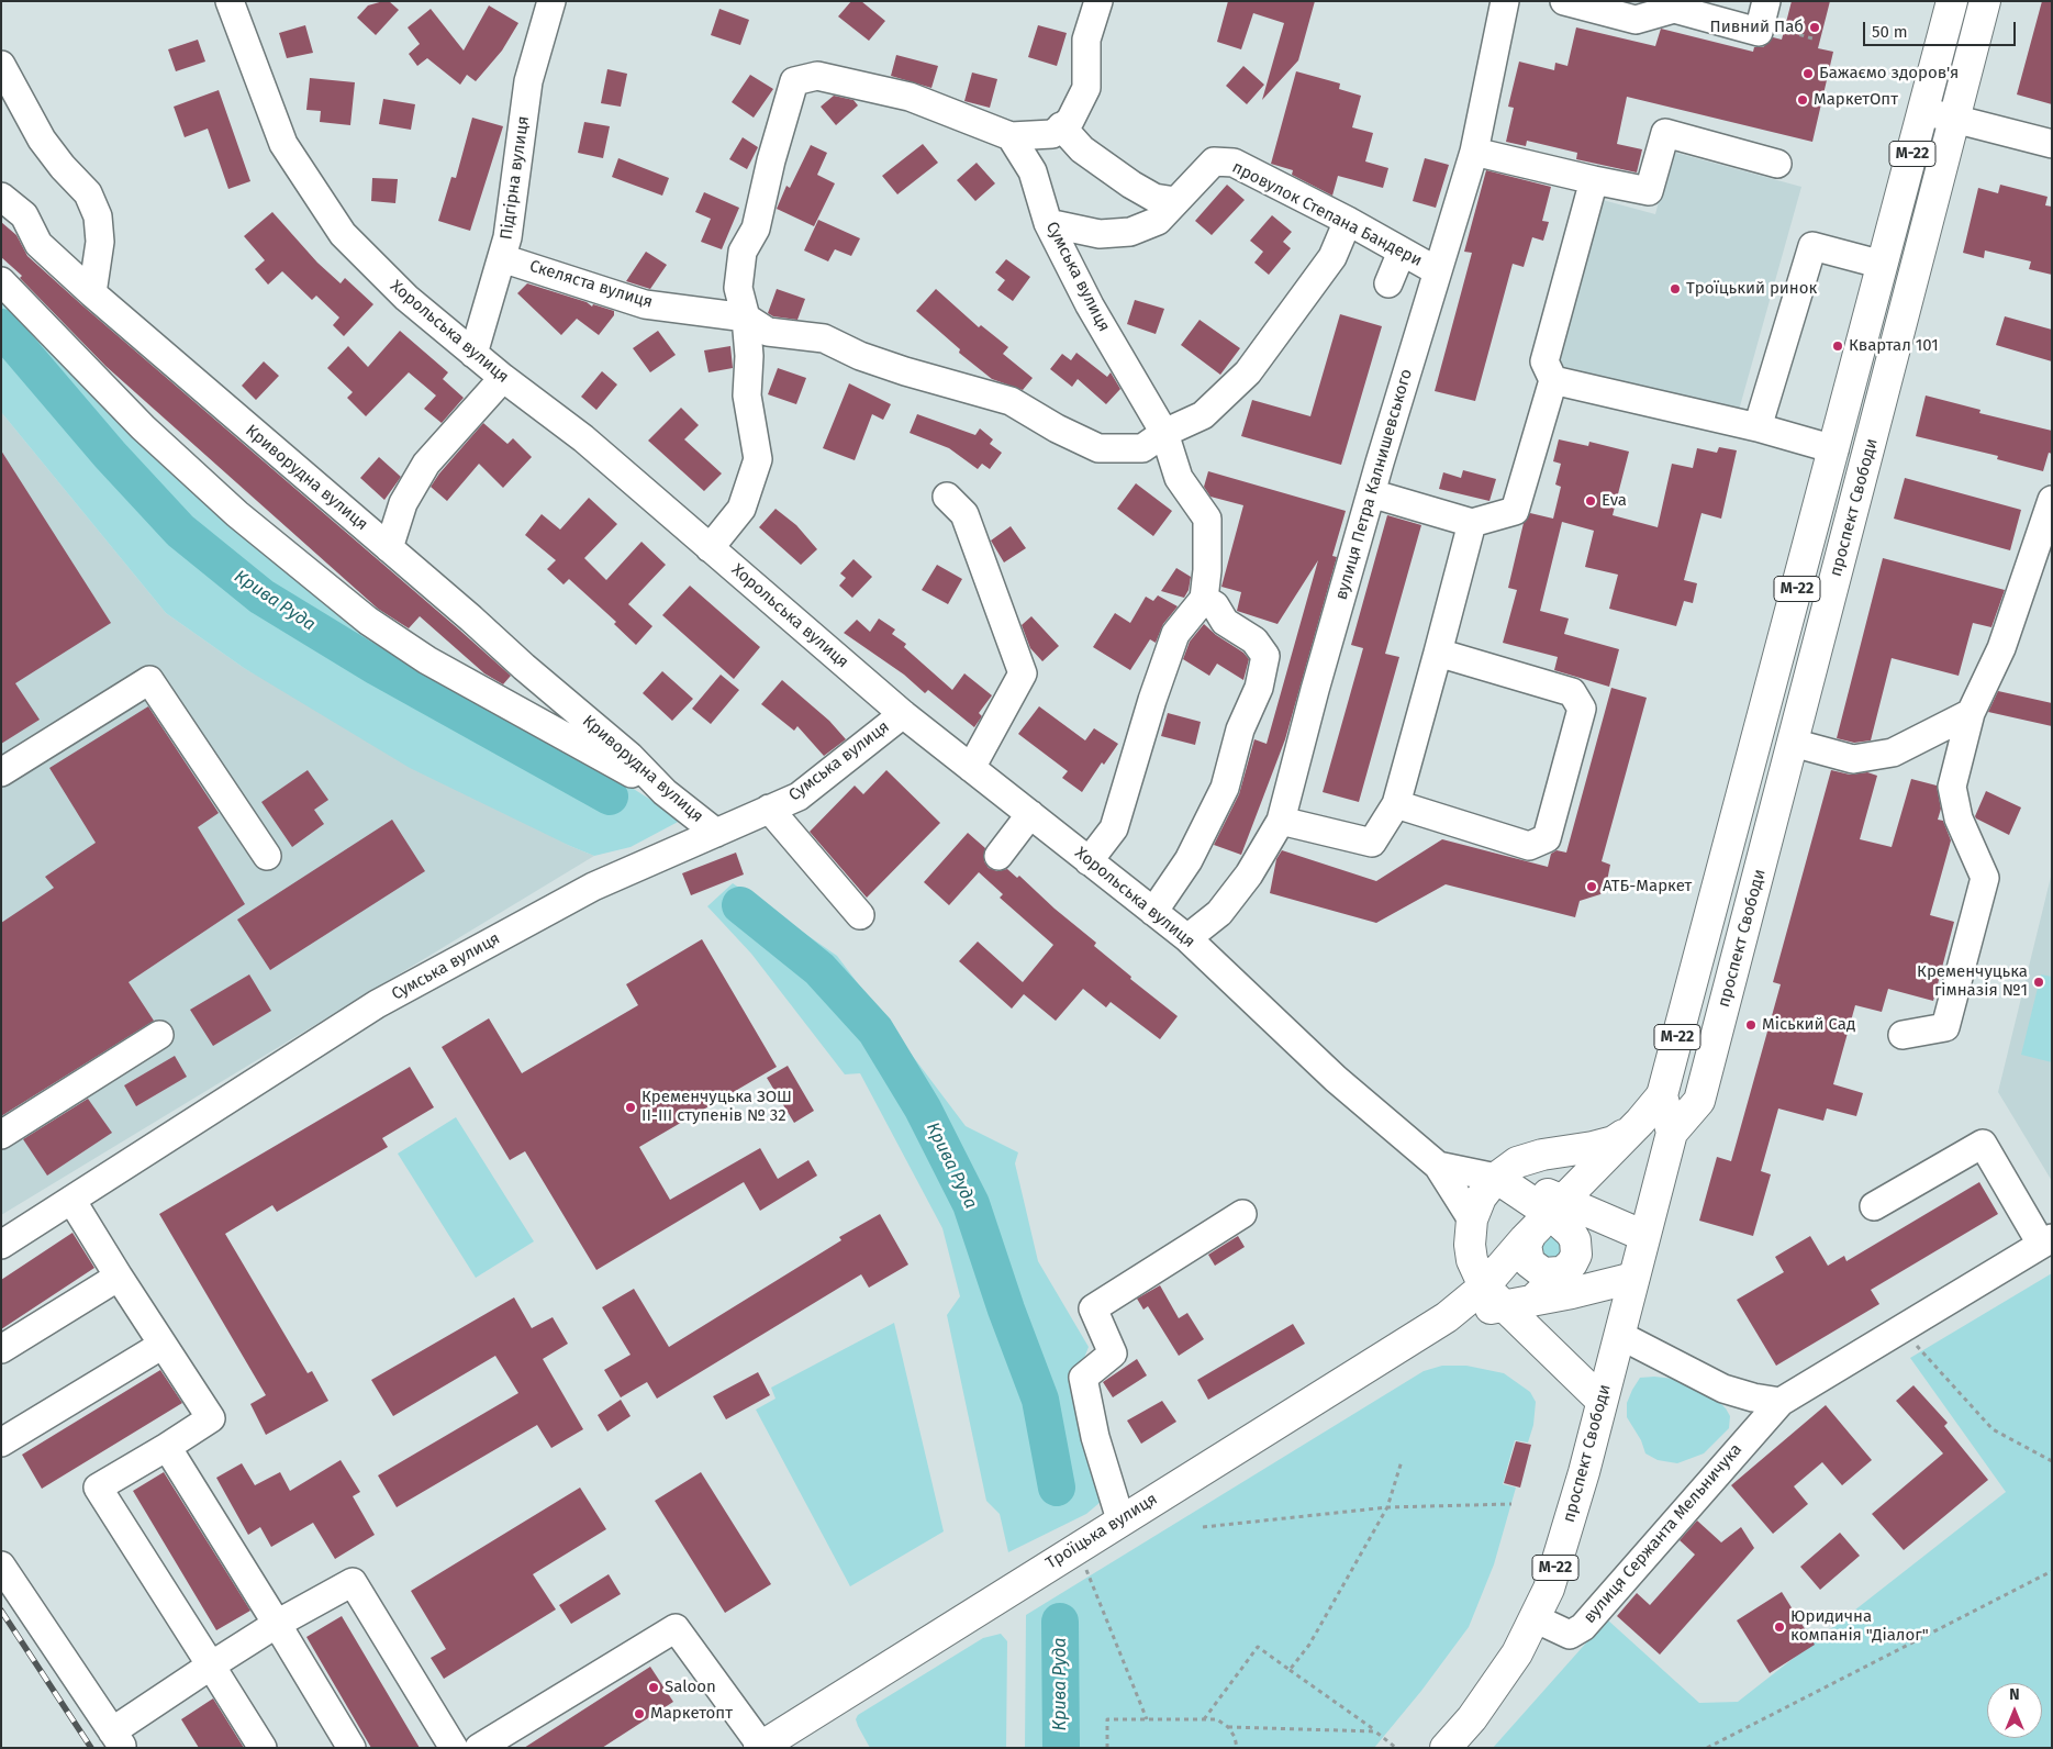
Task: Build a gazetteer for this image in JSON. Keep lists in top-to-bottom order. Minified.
{"streets":{"main road":["М-22","проспект Свободи","Троїцька вулиця"],"street":["Підгірна вулиця","провулок Степана Бандери","Сумська вулиця","Скеляста вулиця","Хорольська вулиця","Криворудна вулиця","вулиця Петра Калнишевського","вулиця Сержанта Мельничука"]},"crossings":[["Підгірна вулиця","Скеляста вулиця"],["Підгірна вулиця","Хорольська вулиця"],["провулок Степана Бандери","Сумська вулиця"],["провулок Степана Бандери","вулиця Петра Калнишевського"],["Сумська вулиця","Хорольська вулиця"],["Сумська вулиця","Криворудна вулиця"],["Хорольська вулиця","вулиця Петра Калнишевського"],["проспект Свободи","Троїцька вулиця"],["проспект Свободи","вулиця Сержанта Мельничука"]],"water":["Крива Руда"],"places":["Пивний Паб","Бажаємо здоров'я","МаркетОпт","Троїцький ринок","Квартал 101","Eva","АТБ-Маркет","Кременчуцька гімназія №1","Міський Сад","Кременчуцька ЗОШ ІІ-ІІІ ступенів № 32","Юридична компанія \"Діалог\"","Saloon","Маркетопт"],"scale_bar":"50 m","north":"top"}
